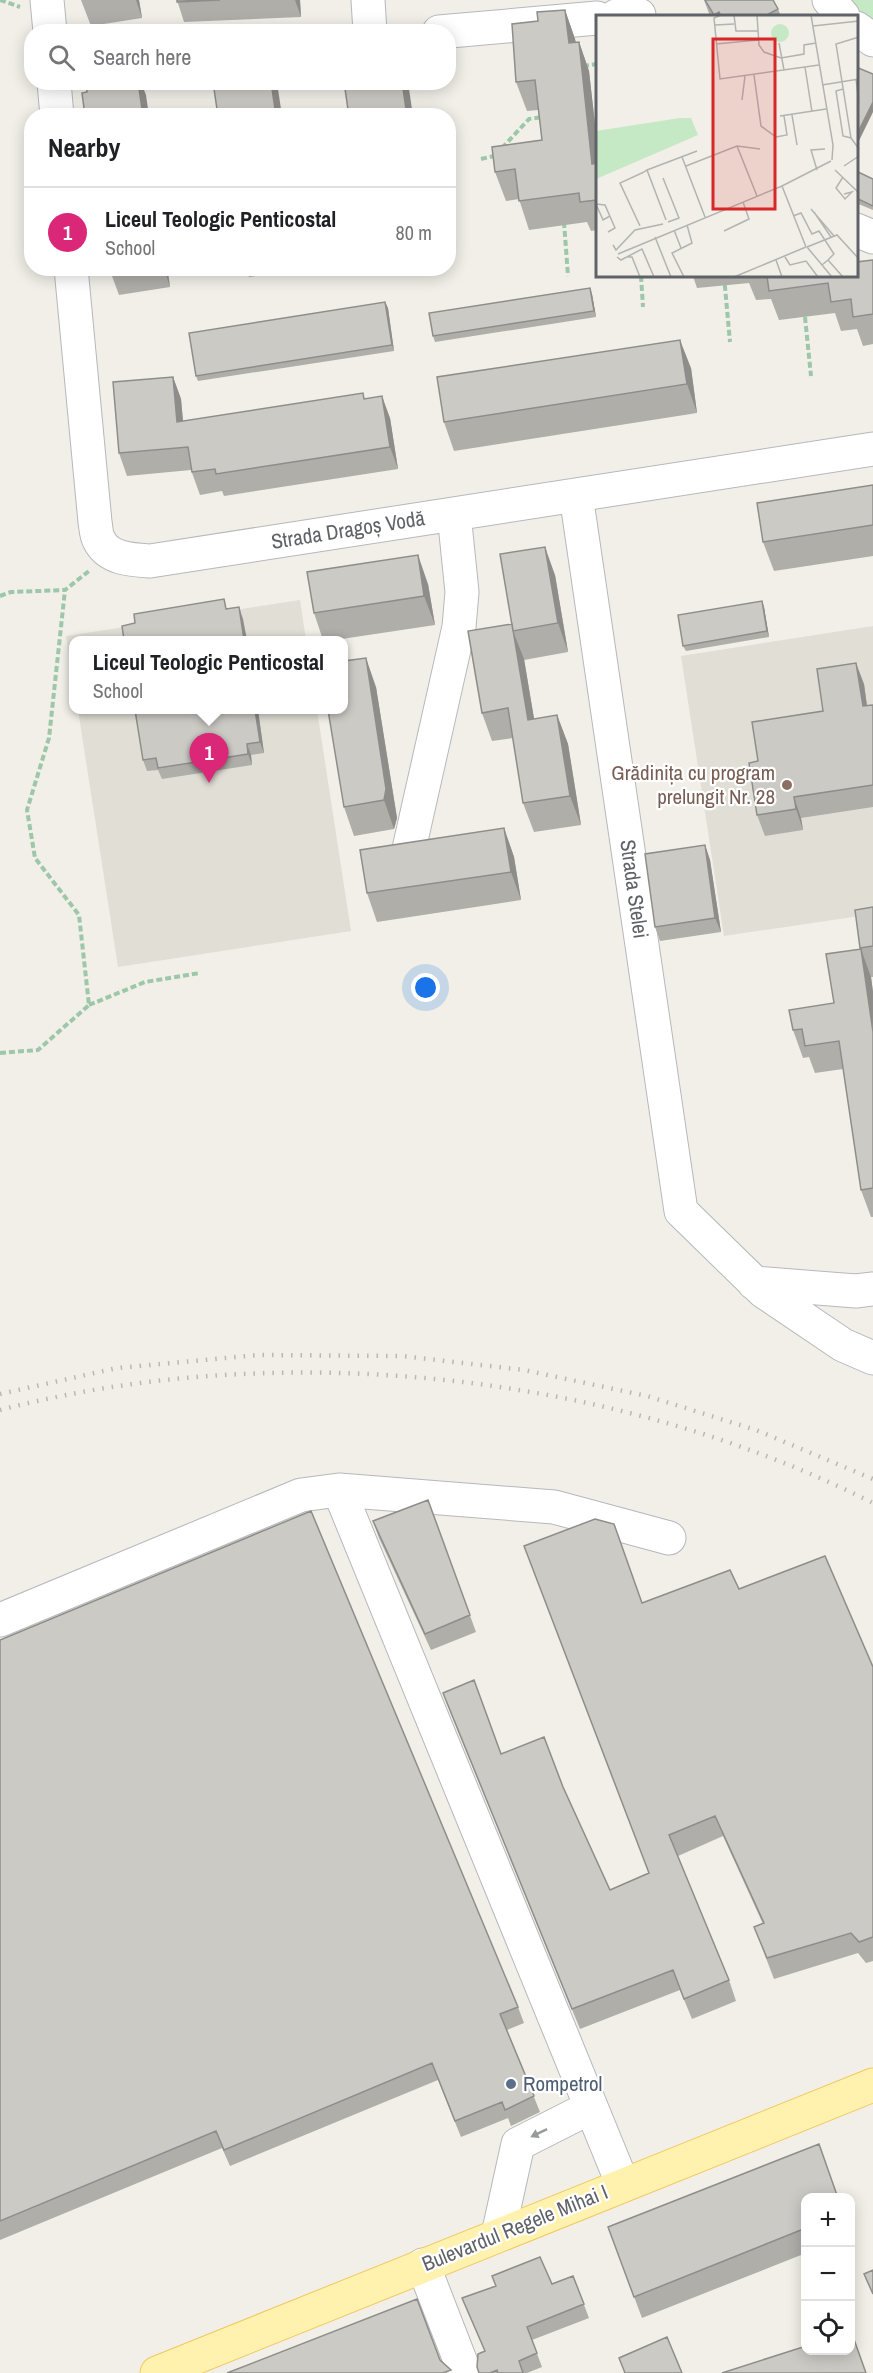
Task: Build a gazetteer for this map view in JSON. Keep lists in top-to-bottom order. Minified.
{"streets":{"main road":["Bulevardul Regele Mihai I"],"street":["Strada Dragoș Vodă","Strada Stelei"]},"crossings":[["Strada Dragoș Vodă","Strada Stelei"]],"places":["Grădinița cu program prelungit Nr. 28","Rompetrol"],"page":{"search":"Search here","heading":"Nearby","list":[{"mark":"1","name":"Liceul Teologic Penticostal","note":"School","value":"80 m"}],"popup":["Liceul Teologic Penticostal","School"],"pins":"1","map_buttons":["+","−"]}}
